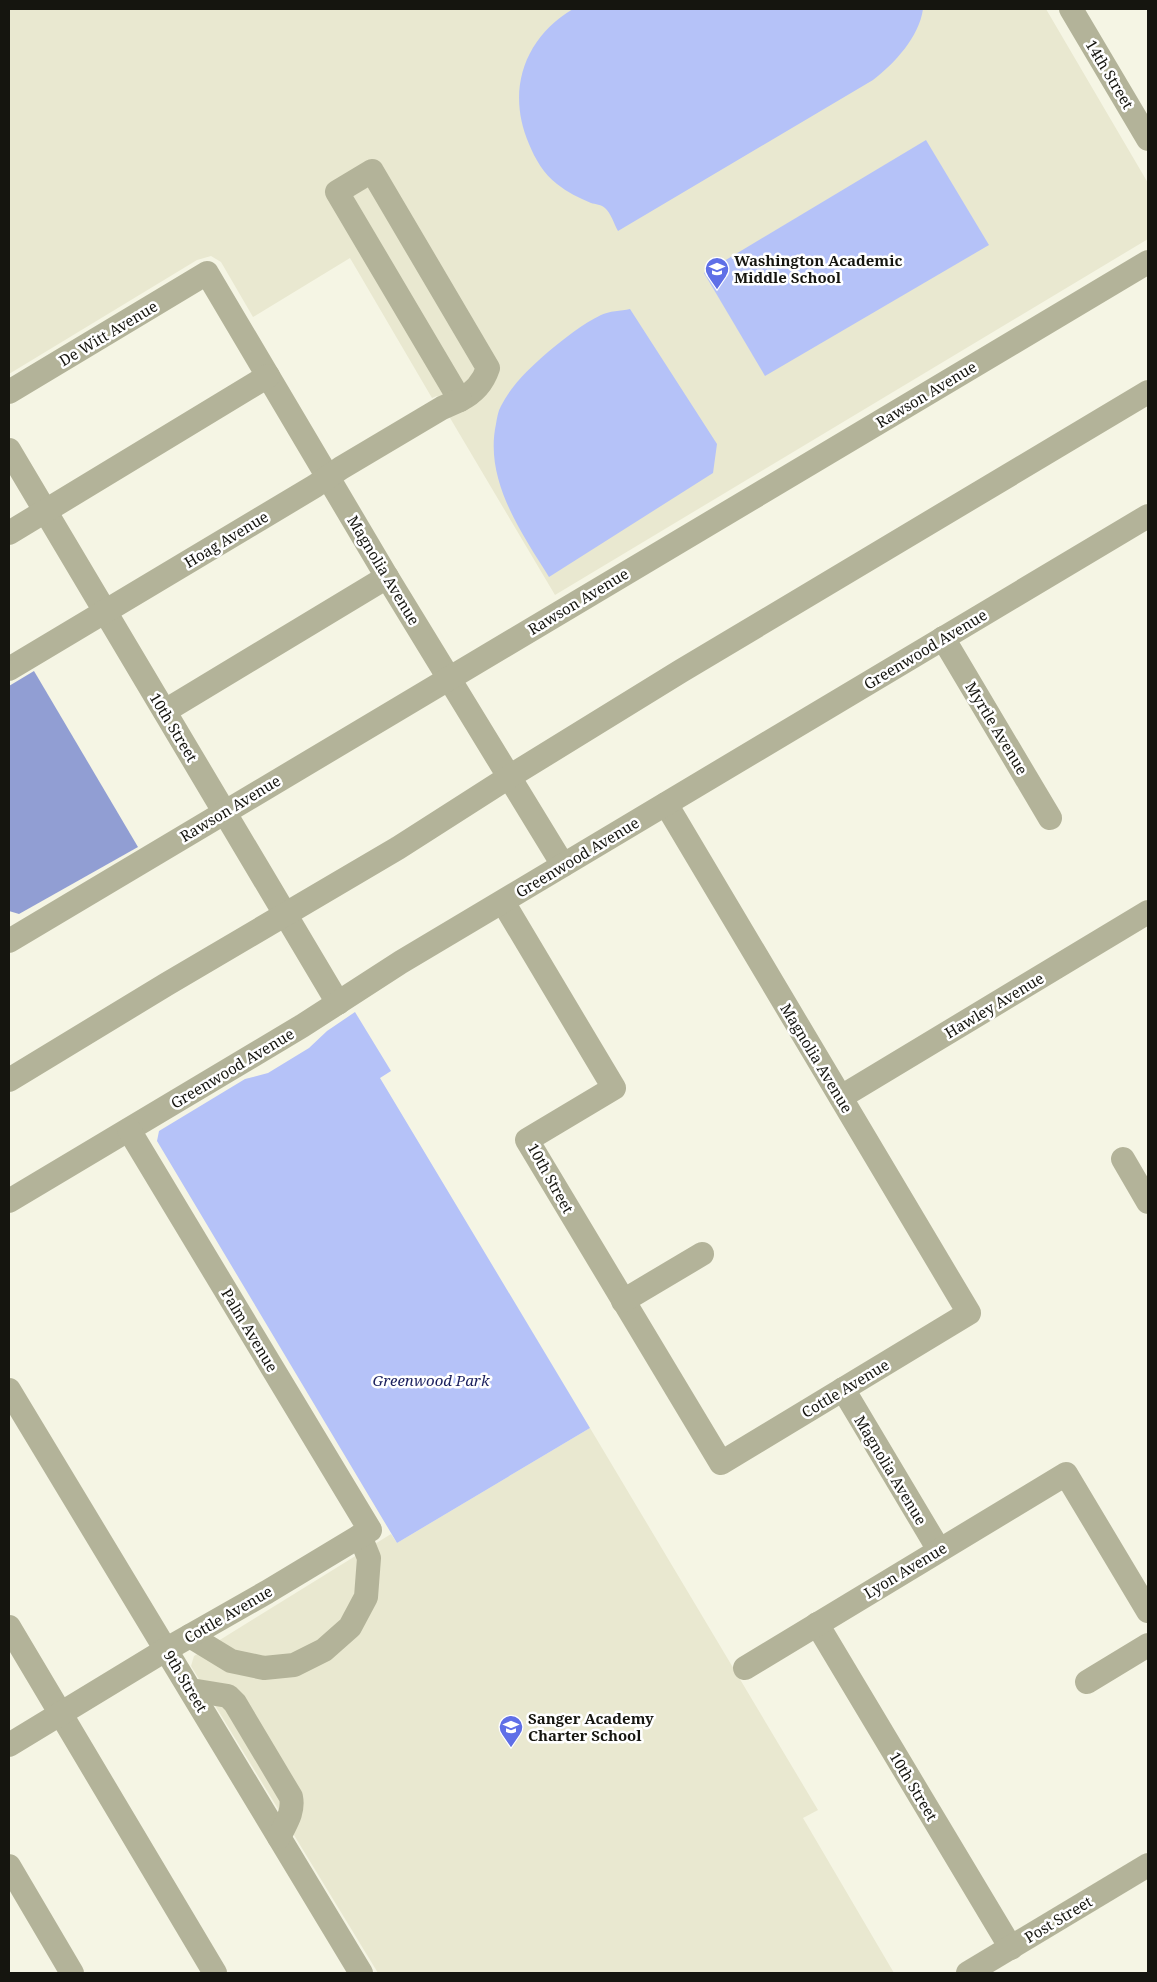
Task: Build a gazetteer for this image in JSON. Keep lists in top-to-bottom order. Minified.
{"streets":{"street":["14th Street","De Witt Avenue","Rawson Avenue","Hoag Avenue","Magnolia Avenue","Greenwood Avenue","10th Street","Myrtle Avenue","Hawley Avenue","Palm Avenue","Cottle Avenue","Lyon Avenue","9th Street","Post Street"]},"crossings":[["De Witt Avenue","Magnolia Avenue"],["Rawson Avenue","Magnolia Avenue"],["Rawson Avenue","10th Street"],["Hoag Avenue","Magnolia Avenue"],["Hoag Avenue","10th Street"],["Magnolia Avenue","Greenwood Avenue"],["Magnolia Avenue","Hawley Avenue"],["Magnolia Avenue","Cottle Avenue"],["Magnolia Avenue","Lyon Avenue"],["Greenwood Avenue","10th Street"],["Greenwood Avenue","Myrtle Avenue"],["Greenwood Avenue","Palm Avenue"],["10th Street","Cottle Avenue"],["10th Street","Lyon Avenue"],["10th Street","Post Street"],["Palm Avenue","Cottle Avenue"],["Cottle Avenue","9th Street"]],"parks":["Greenwood Park"],"places":{"school or university":["Washington Academic Middle School","Sanger Academy Charter School"]}}
